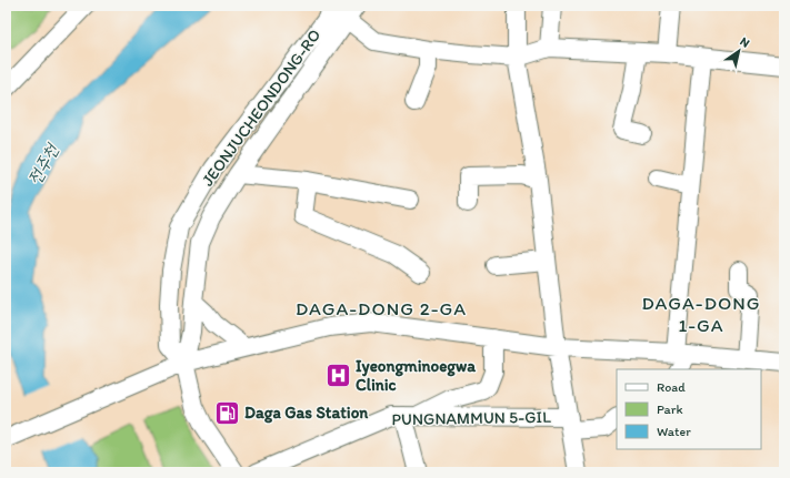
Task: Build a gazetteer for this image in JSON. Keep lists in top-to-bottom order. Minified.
{"streets":{"street":["JEONJUCHEONDONG-RO","PUNGNAMMUN 5-GIL"]},"districts":["DAGA-DONG 1-GA","DAGA-DONG 2-GA"],"water":["전주천"],"places":{"hospital":["Iyeongminoegwa Clinic"],"fuel station":["Daga Gas Station"]},"legend":["Road","Park","Water"],"north":"top right"}
